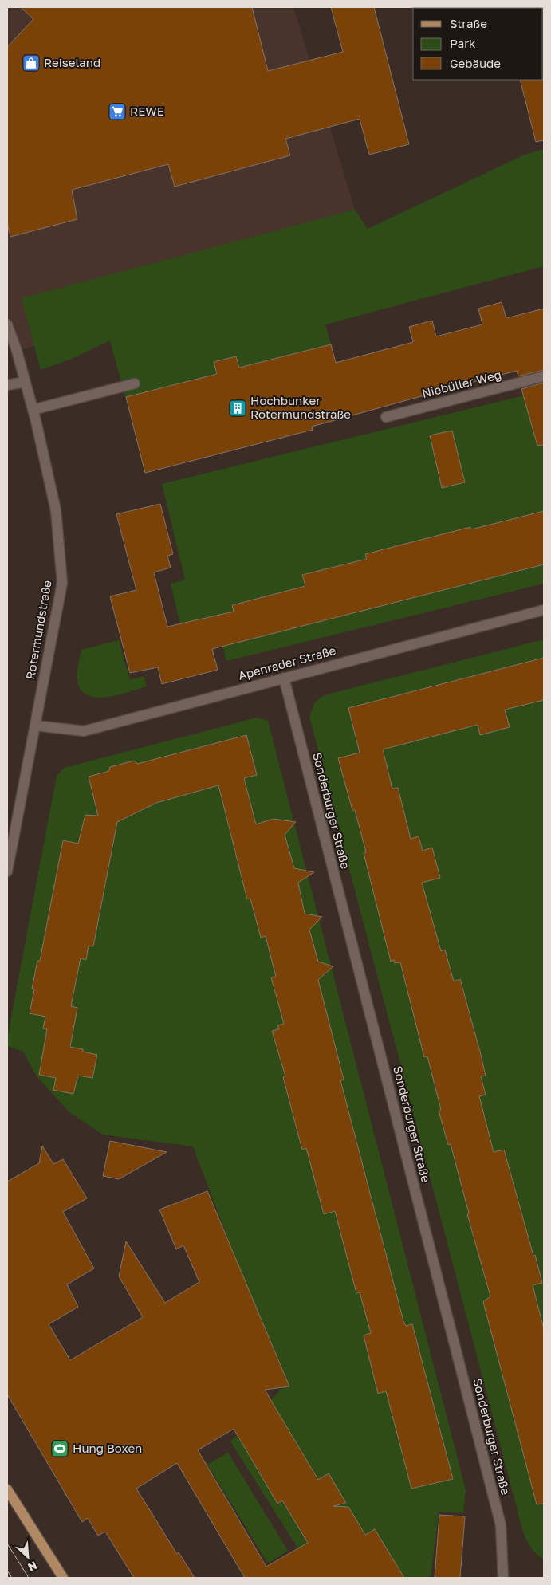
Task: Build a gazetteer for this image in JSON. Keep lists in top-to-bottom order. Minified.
{"streets":{"street":["Niebüller Weg","Rotermundstraße","Apenrader Straße","Sonderburger Straße"]},"crossings":[["Rotermundstraße","Apenrader Straße"],["Apenrader Straße","Sonderburger Straße"]],"places":{"shop":["Reiseland"],"supermarket":["REWE"],"building":["Hochbunker Rotermundstraße"],"sports":["Hung Boxen"]},"legend":["Straße","Park","Gebäude"],"north":"bottom right"}
